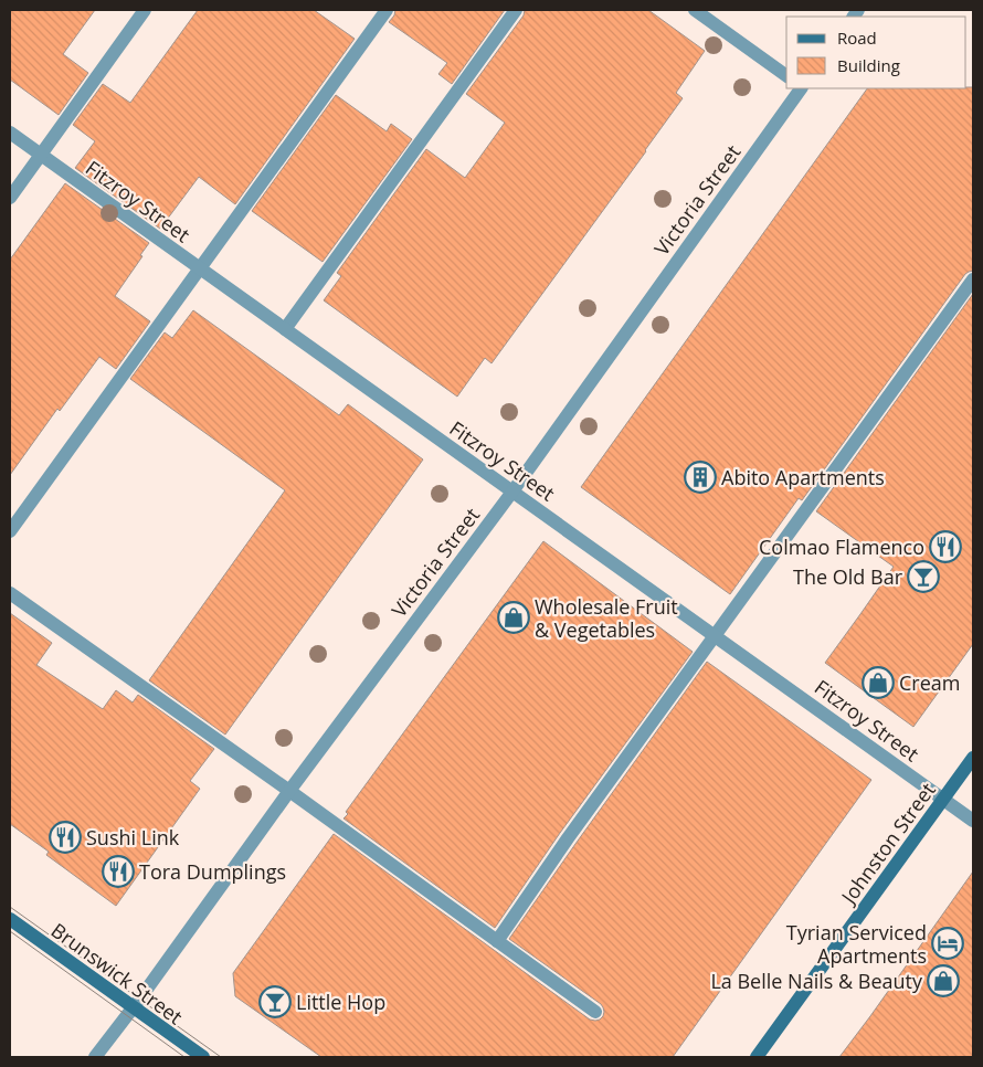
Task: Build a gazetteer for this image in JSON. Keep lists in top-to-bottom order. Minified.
{"streets":{"main road":["Johnston Street","Brunswick Street"],"street":["Victoria Street","Fitzroy Street"]},"crossings":[["Victoria Street","Fitzroy Street"],["Victoria Street","Brunswick Street"],["Fitzroy Street","Johnston Street"]],"places":{"building":["Abito Apartments"],"restaurant":["Colmao Flamenco","Sushi Link","Tora Dumplings"],"bar":["The Old Bar","Little Hop"],"shop":["Wholesale Fruit & Vegetables","Cream","La Belle Nails & Beauty"],"hotel":["Tyrian Serviced Apartments"]},"legend":["Road","Building"]}
